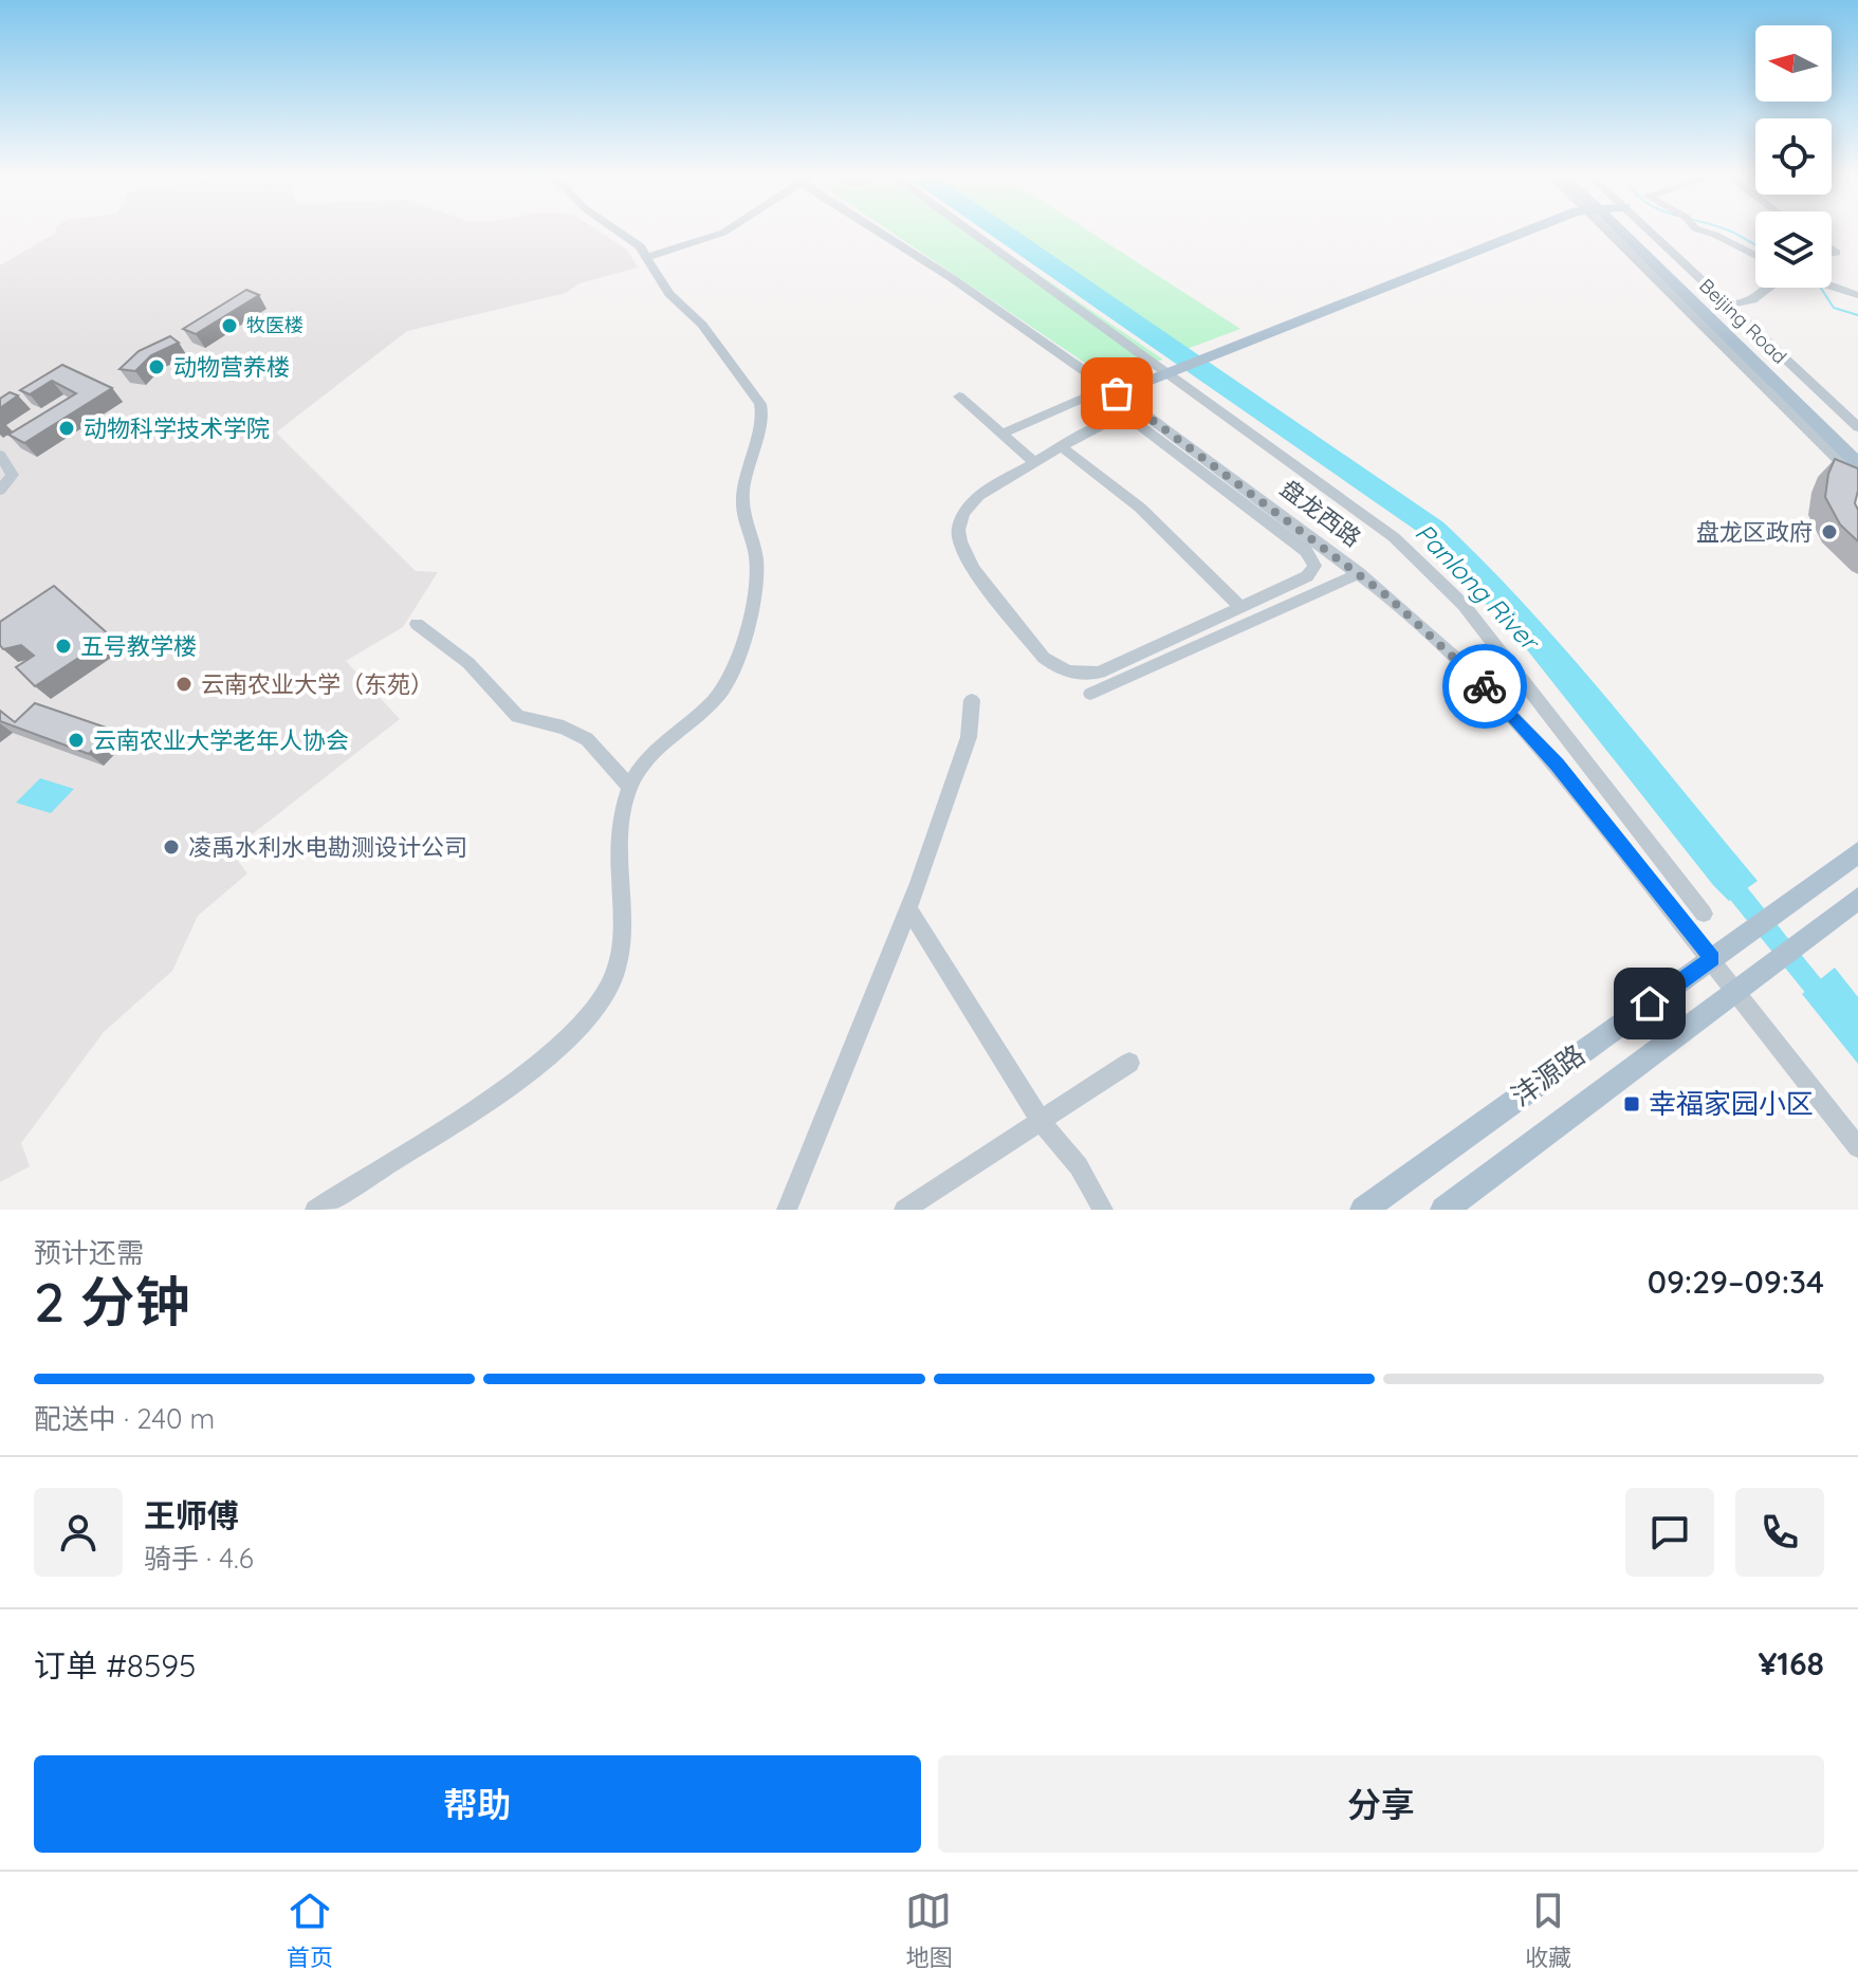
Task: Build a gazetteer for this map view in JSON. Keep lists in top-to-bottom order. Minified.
{"streets":{"main road":["Beijing Road","沣源路"],"street":["盘龙西路"]},"crossings":[["盘龙西路","沣源路"]],"water":["Panlong River"],"places":{"other":["牧医楼","动物营养楼","动物科学技术学院","盘龙区政府","五号教学楼","云南农业大学（东苑）","云南农业大学老年人协会","凌禹水利水电勘测设计公司"],"transit":["幸福家园小区"]},"north":"left","page":{"heading":["2 分钟","预计还需","09:29–09:34"],"panel":["王师傅","骑手 · 4.6","订单 #8595","¥168"],"bar":"配送中 · 240 m","buttons":["帮助","分享"],"tabs":["首页","地图","收藏"]}}
